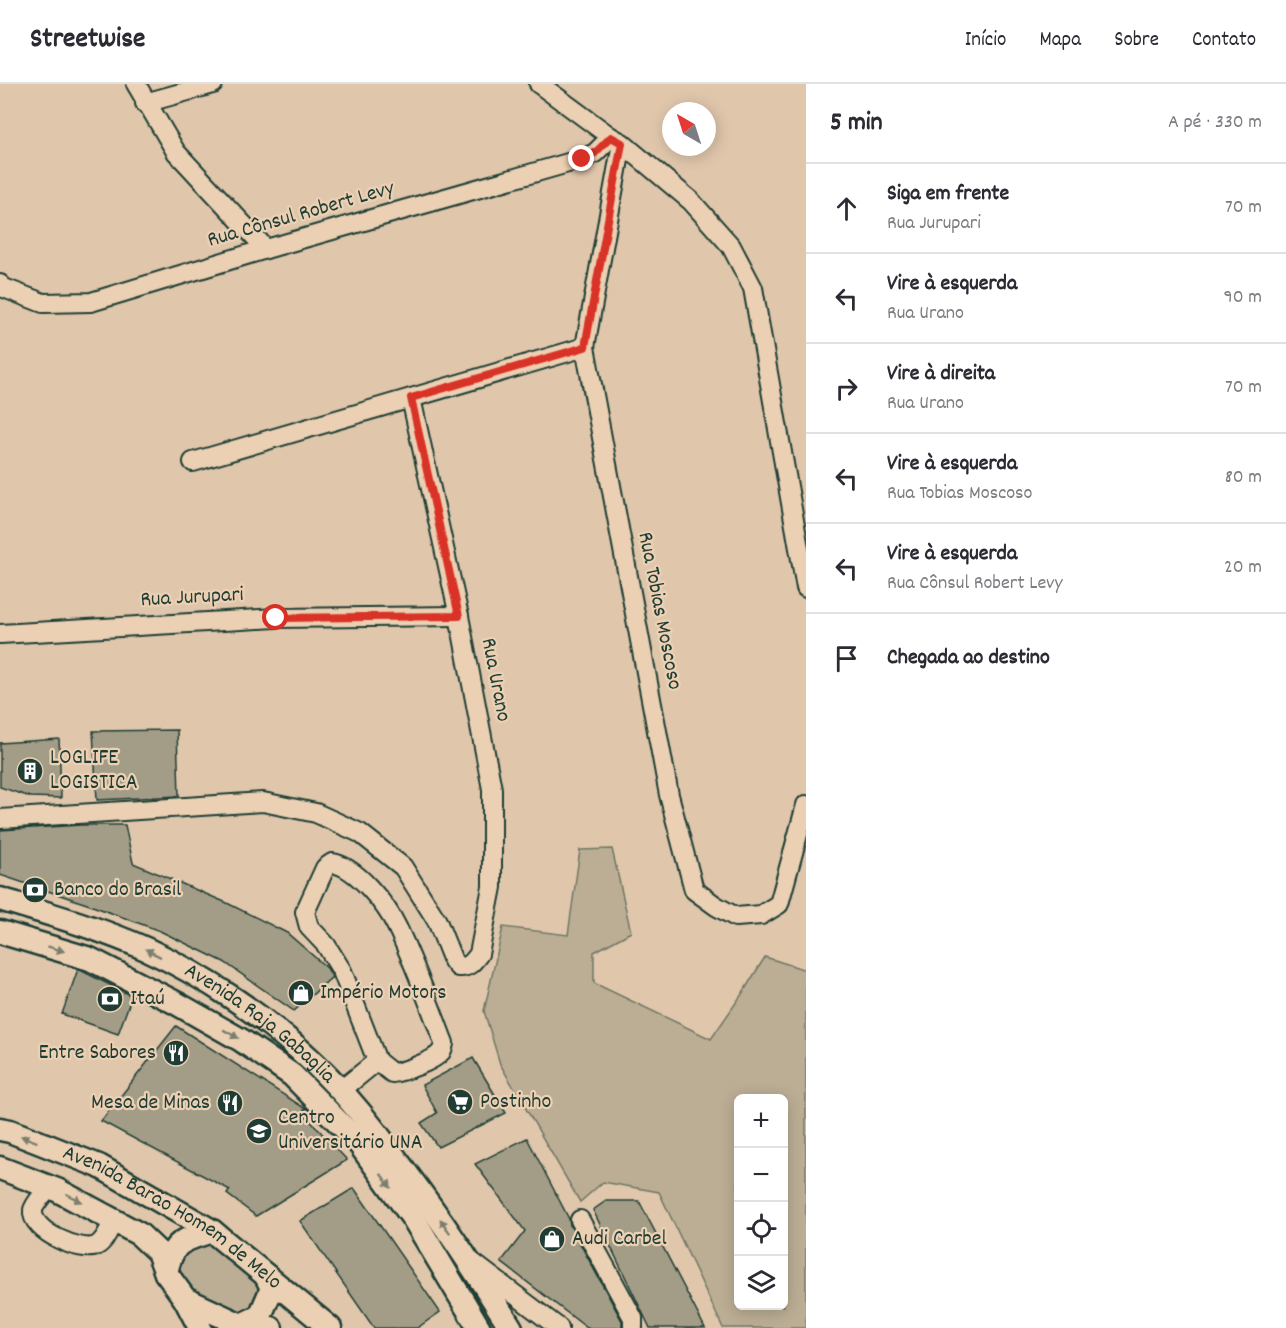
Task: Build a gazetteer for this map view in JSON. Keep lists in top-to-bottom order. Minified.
{"streets":{"main road":["Avenida Raja Gabaglia","Avenida Barão Homem de Melo"],"street":["Rua Cônsul Robert Levy","Rua Jurupari","Rua Tobias Moscoso","Rua Urano"]},"crossings":[["Rua Cônsul Robert Levy","Rua Tobias Moscoso"],["Rua Jurupari","Rua Urano"]],"places":{"building":["LOGLIFE LOGISTICA"],"bank":["Banco do Brasil","Itaú"],"shop":["Império Motors","Audi Carbel"],"restaurant":["Entre Sabores","Mesa de Minas"],"supermarket":["Postinho"],"school or university":["Centro Universitário UNA"]},"north":"top left","page":{"header":"Streetwise","nav":["Início","Mapa","Sobre","Contato"],"heading":["5 min","A pé · 330 m"],"list":[["Siga em frente","Rua Jurupari","70 m"],["Vire à esquerda","Rua Urano","90 m"],["Vire à direita","Rua Urano","70 m"],["Vire à esquerda","Rua Tobias Moscoso","80 m"],["Vire à esquerda","Rua Cônsul Robert Levy","20 m"],"Chegada ao destino"],"map_buttons":["+","−"]}}
